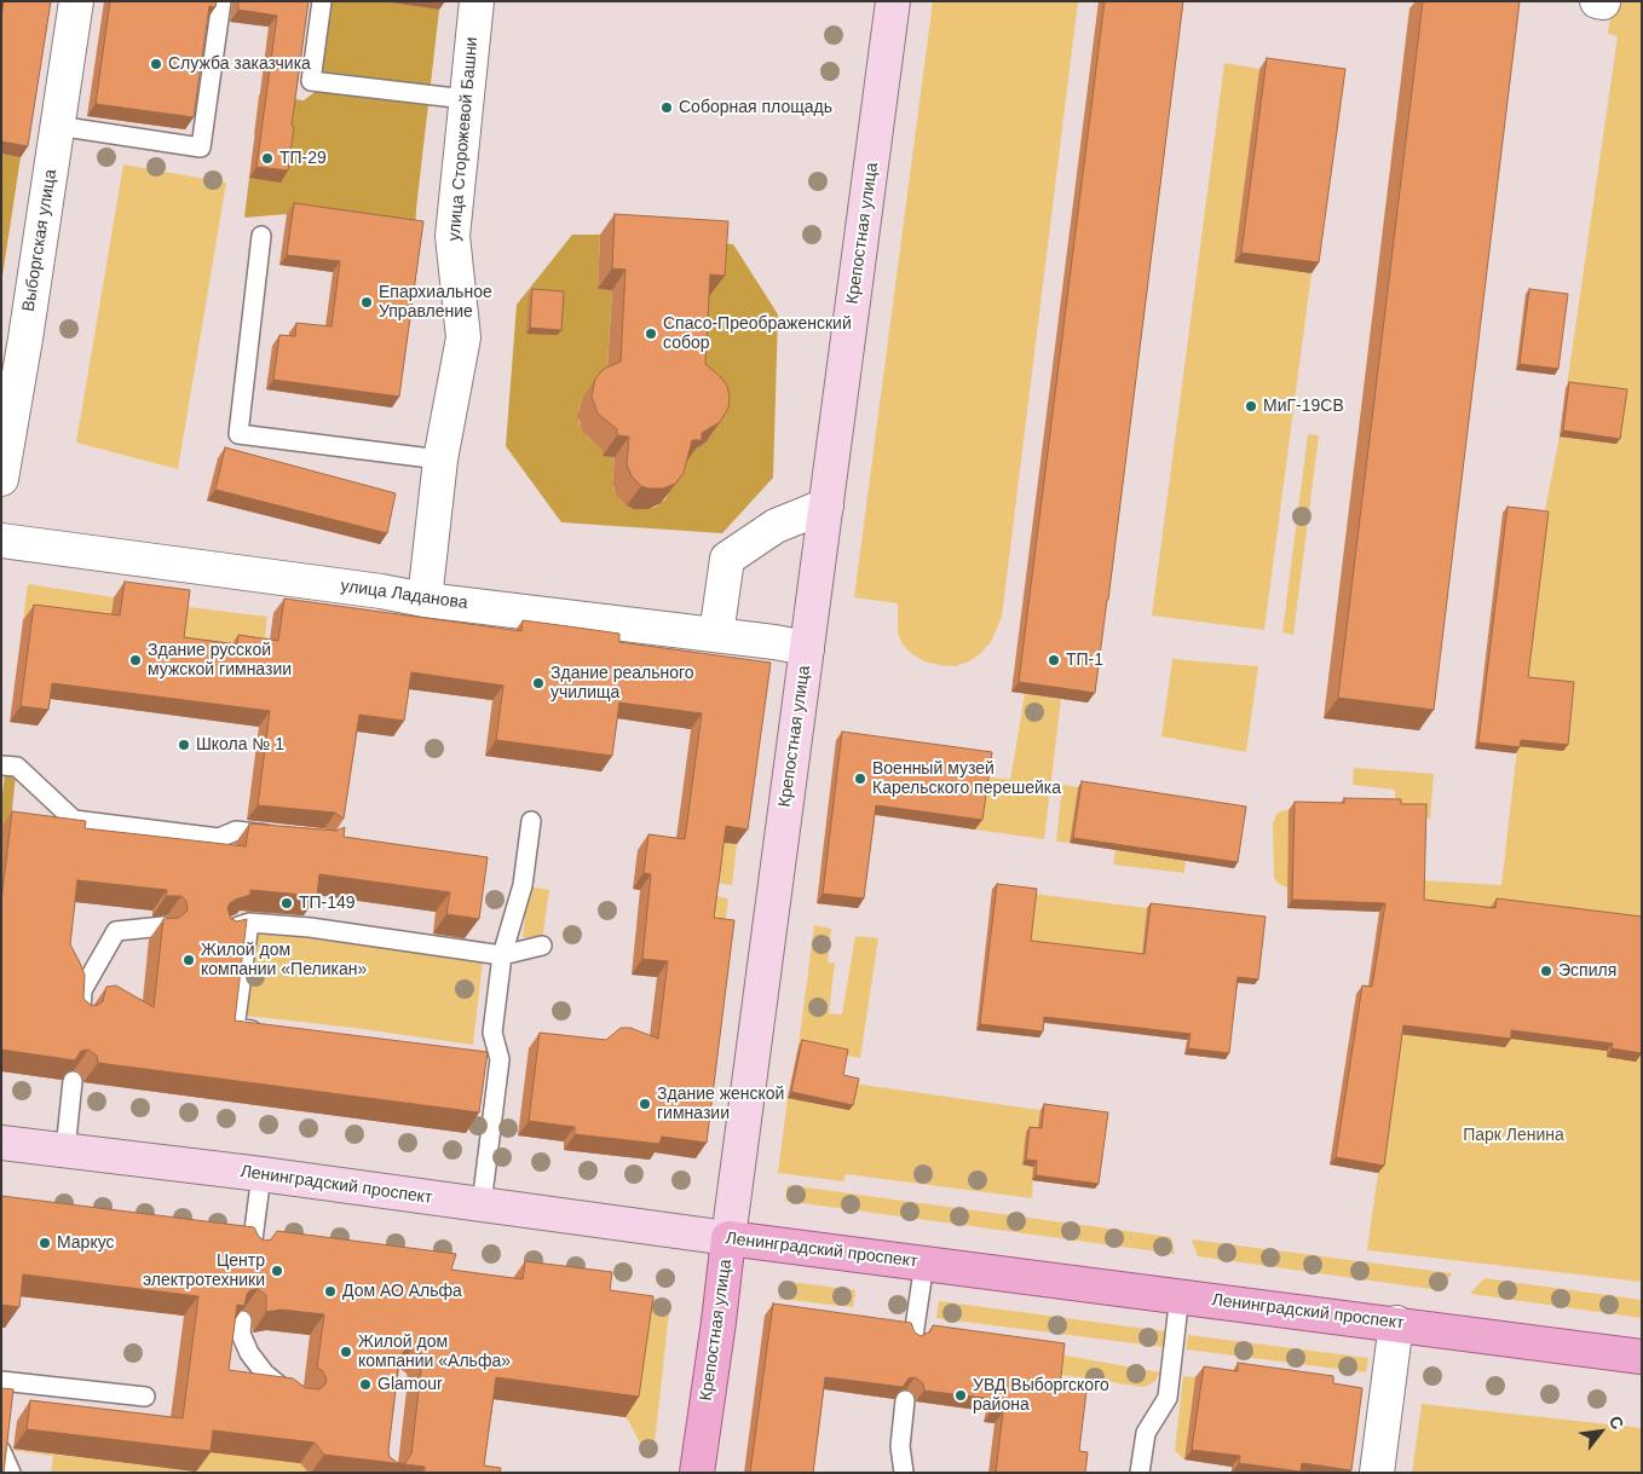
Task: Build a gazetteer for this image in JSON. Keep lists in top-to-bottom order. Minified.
{"streets":{"main road":["Крепостная улица","Ленинградский проспект"],"street":["улица Сторожевой Башни","Выборгская улица","улица Ладанова"]},"crossings":[["улица Сторожевой Башни","улица Ладанова"],["Крепостная улица","улица Ладанова"],["Крепостная улица","Ленинградский проспект"]],"parks":["Парк Ленина"],"places":["Служба заказчика","Соборная площадь","ТП-29","Епархиальное Управление","Спасо-Преображенский собор","МиГ-19СВ","Здание русской мужской гимназии","ТП-1","Здание реального училища","Школа № 1","Военный музей Карельского перешейка","ТП-149","Жилой дом компании «Пеликан»","Эспиля","Здание женской гимназии","Маркус","Центр электротехники","Дом АО Альфа","Жилой дом компании «Альфа»","Glamour","УВД Выборгского района"],"north":"top right"}
